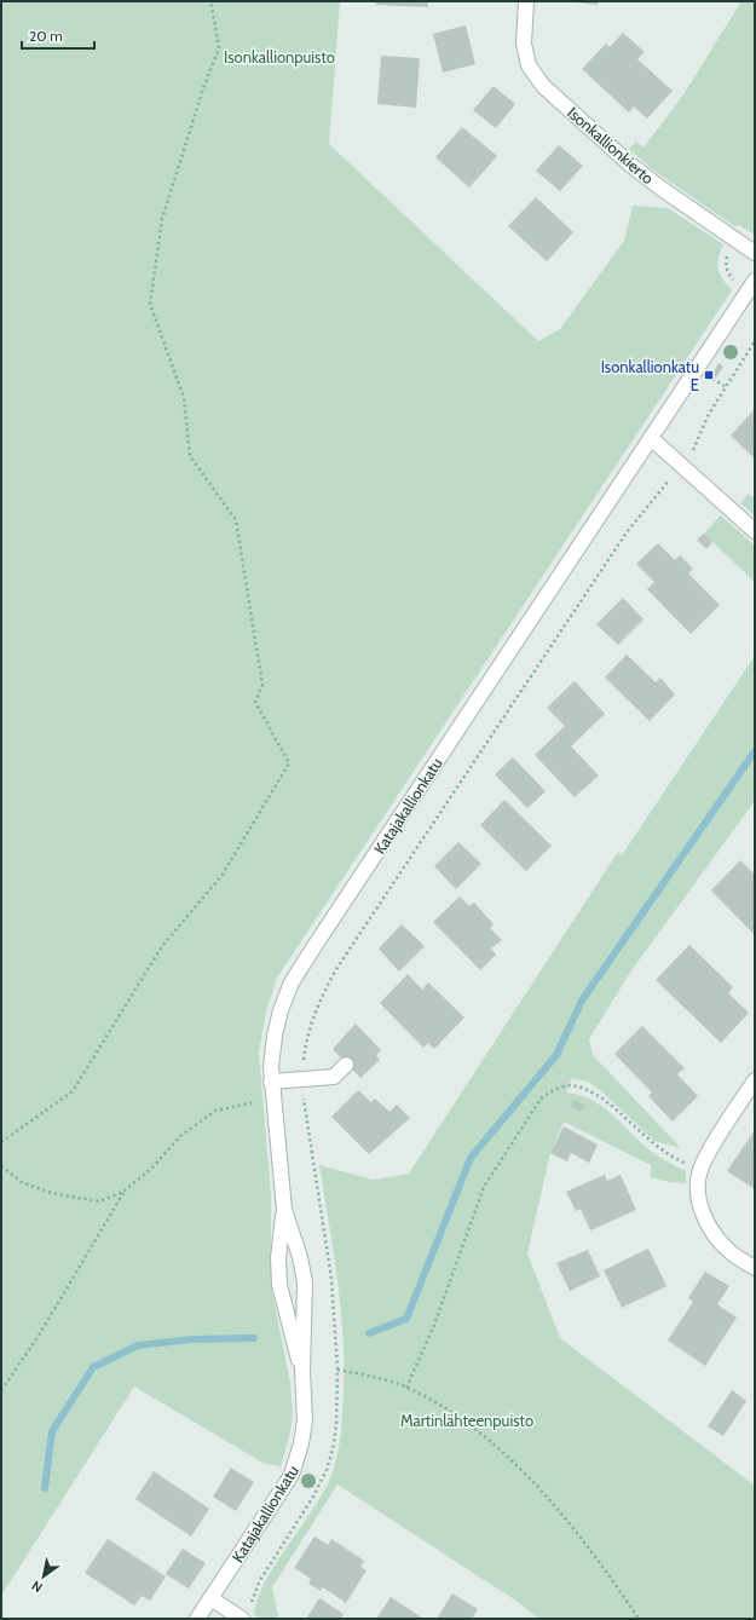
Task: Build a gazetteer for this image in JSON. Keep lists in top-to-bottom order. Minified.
{"streets":{"street":["Isonkallionkierto","Katajakallionkatu"]},"parks":["Isonkallionpuisto","Martinlähteenpuisto"],"places":{"transit":["Isonkallionkatu E"]},"scale_bar":"20 m","north":"bottom left"}
